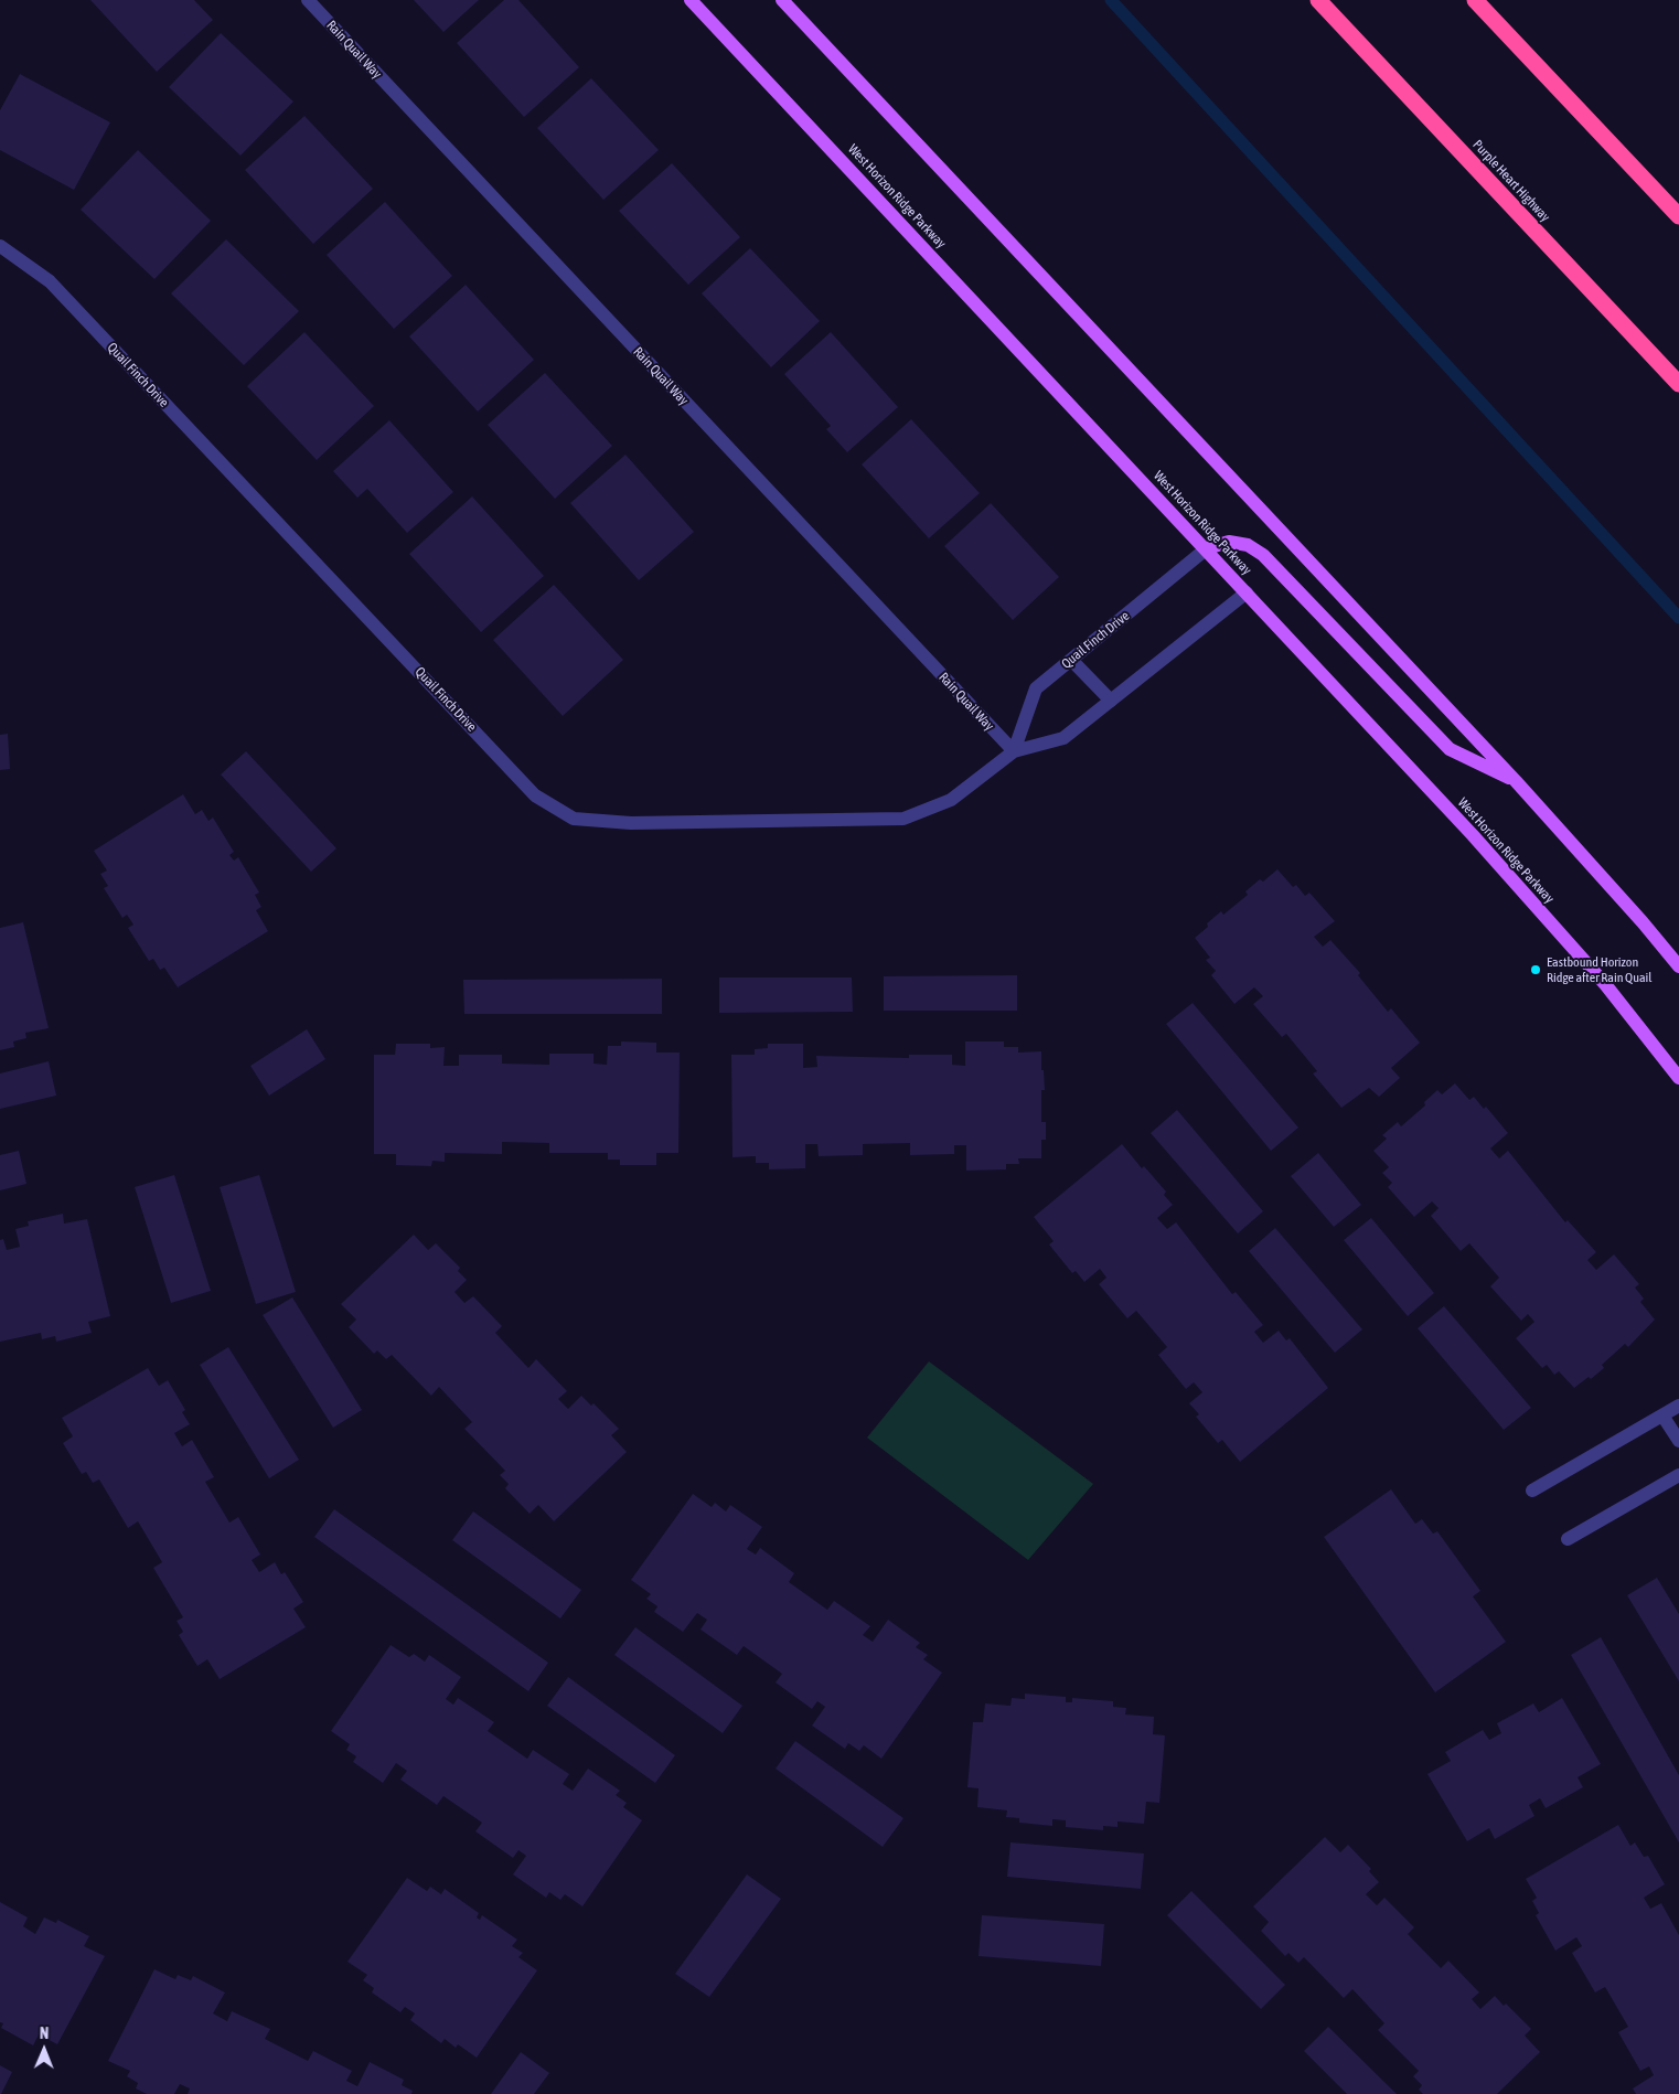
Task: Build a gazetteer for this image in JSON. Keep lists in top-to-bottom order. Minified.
{"streets":{"highway":["Purple Heart Highway"],"main road":["West Horizon Ridge Parkway"],"street":["Rain Quail Way","Quail Finch Drive"]},"crossings":[["Rain Quail Way","Quail Finch Drive"],["West Horizon Ridge Parkway","Quail Finch Drive"]],"places":["Eastbound Horizon Ridge after Rain Quail"],"north":"top"}
